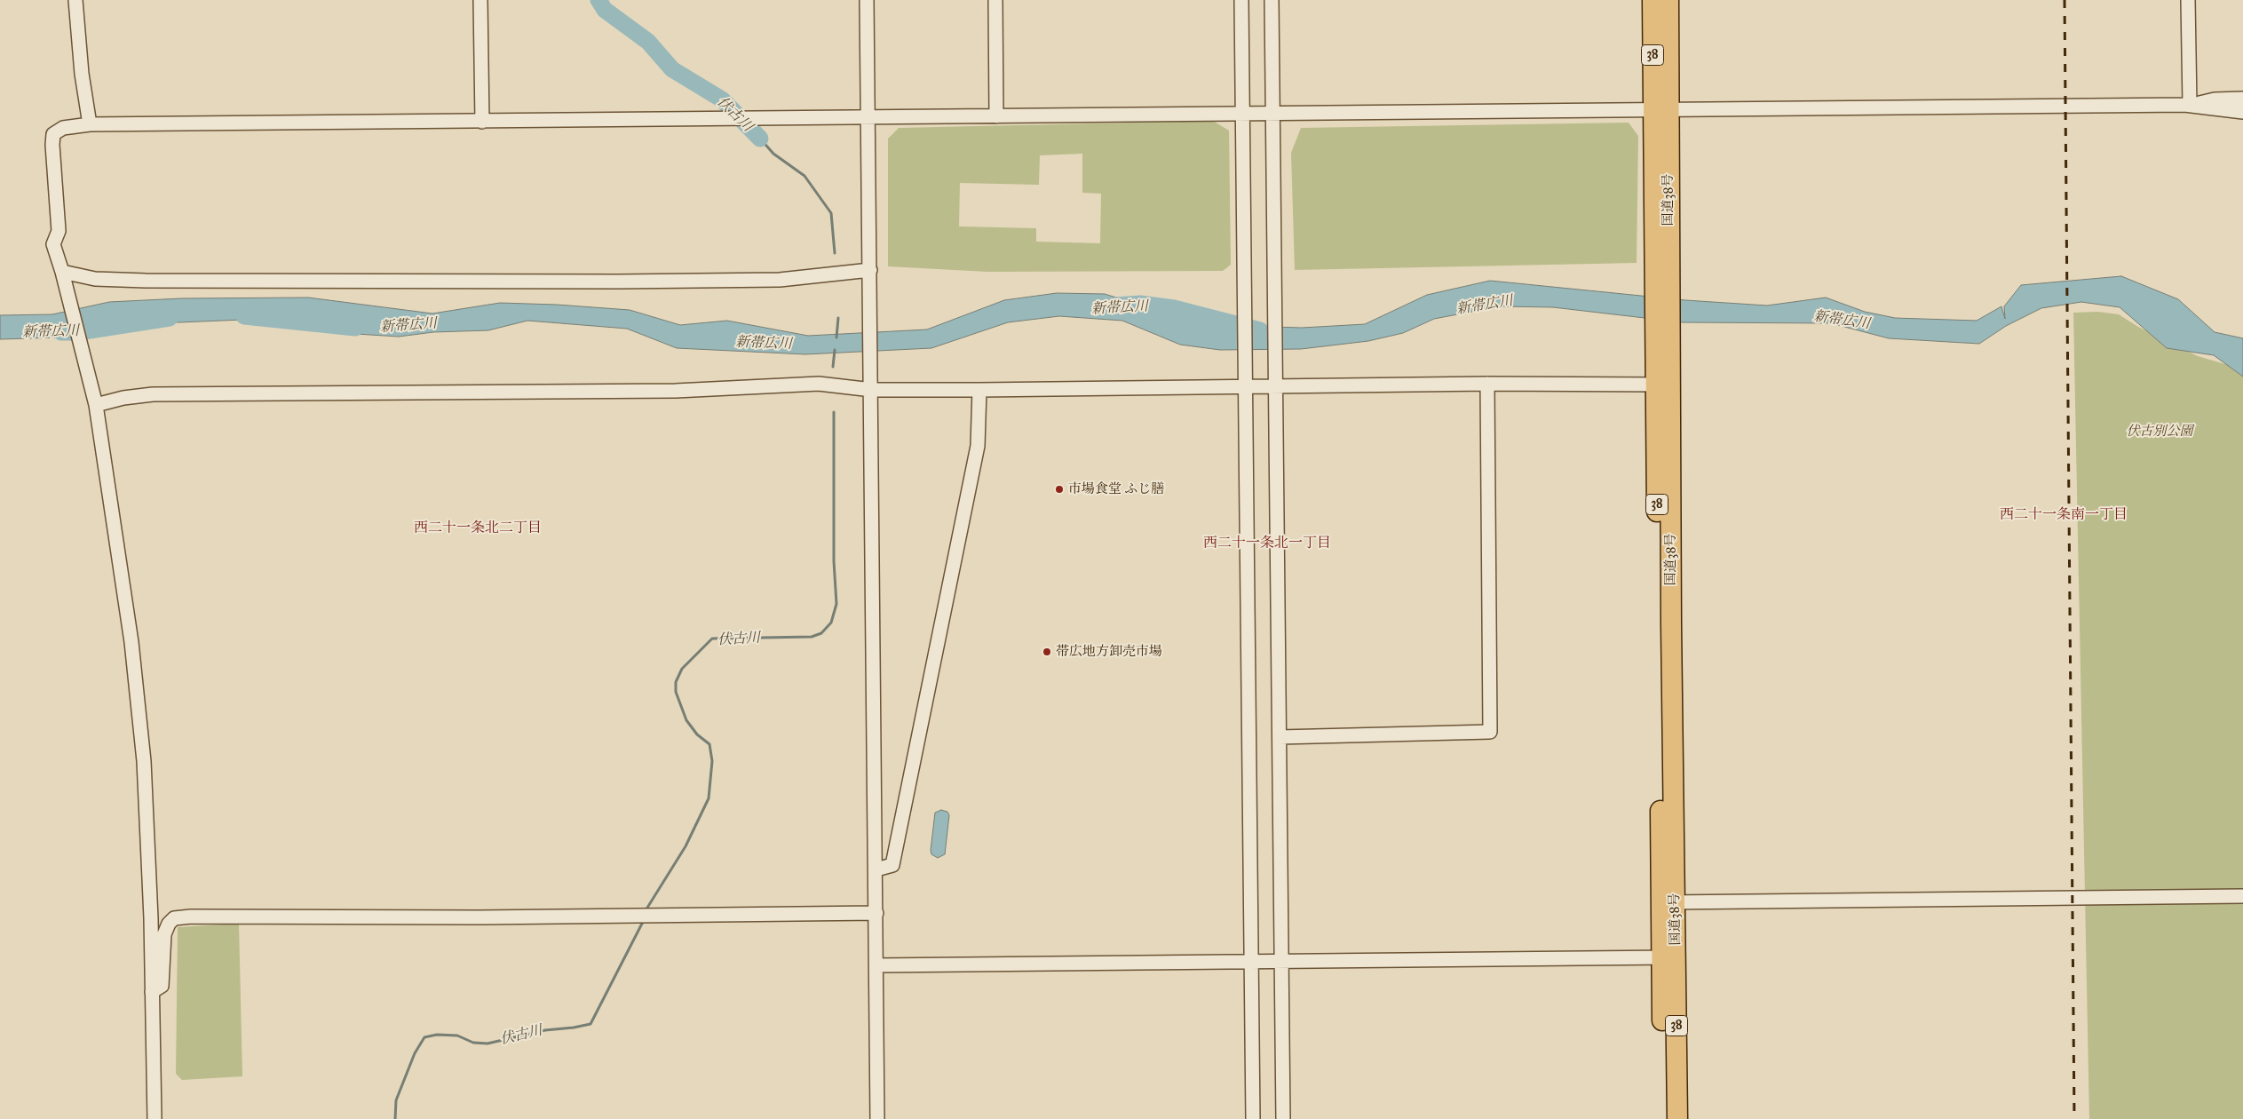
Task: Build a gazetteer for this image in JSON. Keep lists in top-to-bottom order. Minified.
{"streets":{"highway":["38","国道38号"]},"districts":["西二十一条南一丁目","西二十一条北二丁目","西二十一条北一丁目"],"water":["伏古川","新帯広川"],"parks":["伏古別公園"],"places":["市場食堂 ふじ膳","帯広地方卸売市場"]}
